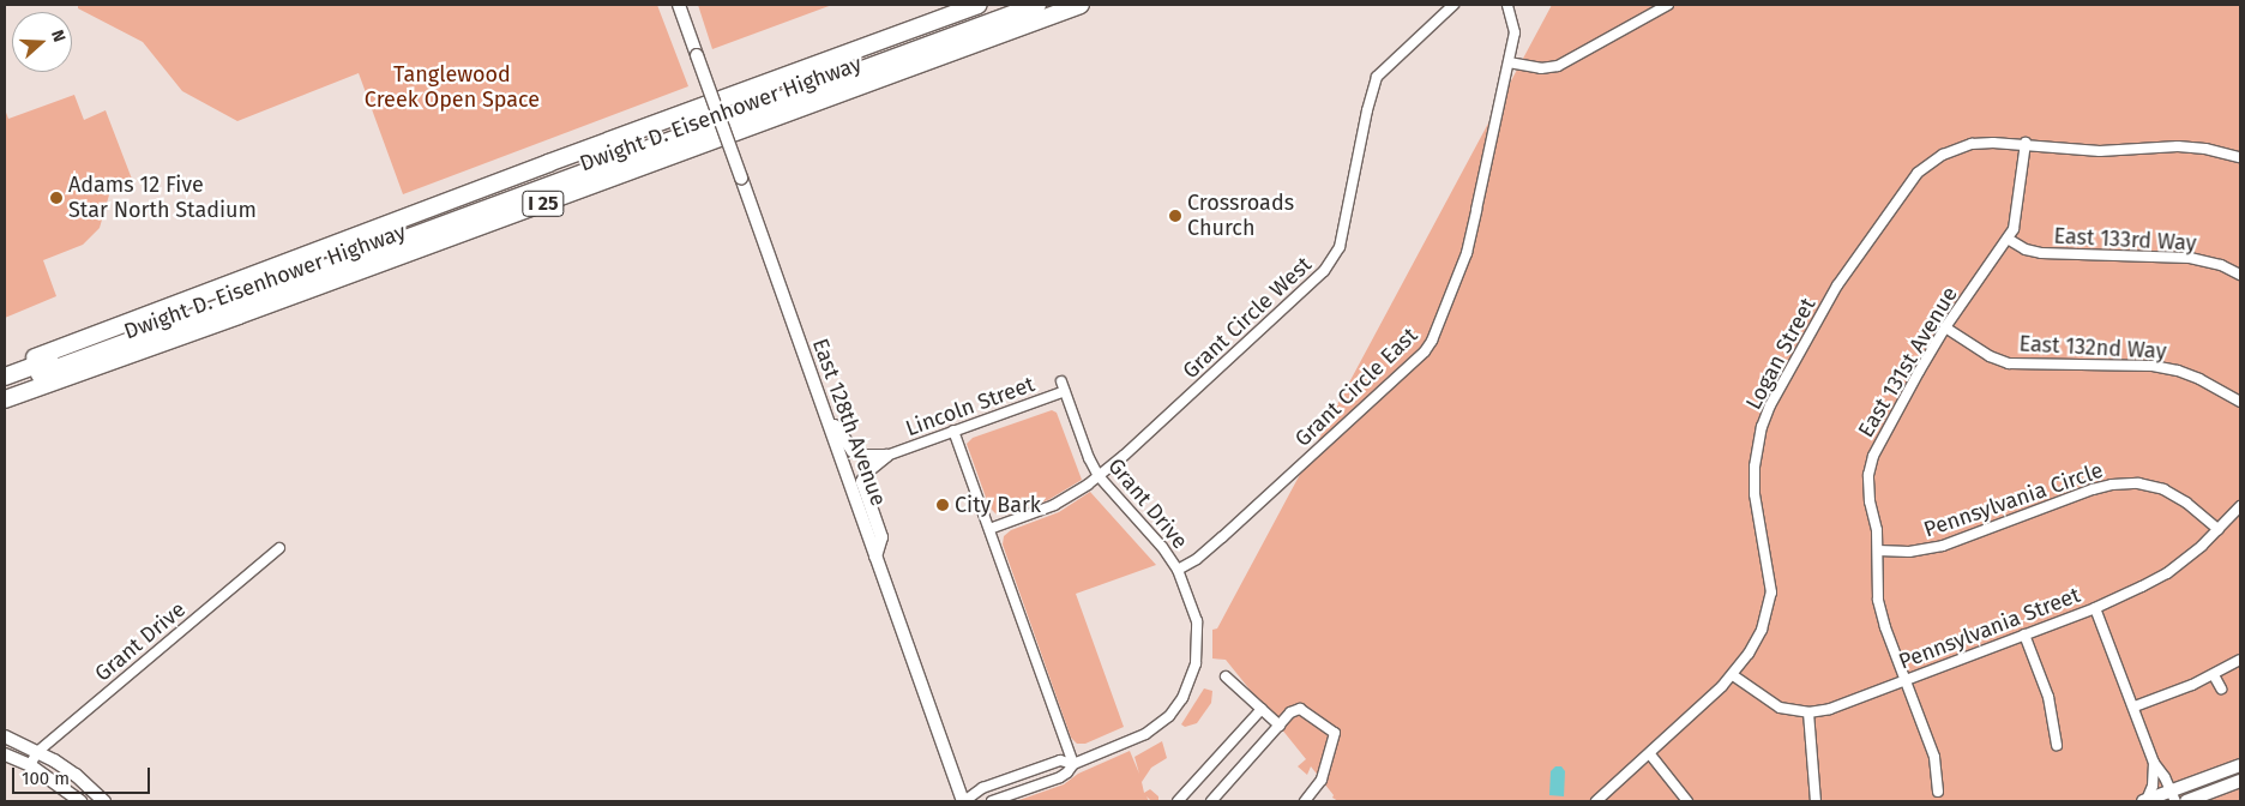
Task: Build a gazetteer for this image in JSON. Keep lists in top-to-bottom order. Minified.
{"streets":{"highway":["Dwight D. Eisenhower Highway","I 25"],"main road":["East 128th Avenue"],"street":["East 133rd Way","Grant Circle West","East 132nd Way","Logan Street","East 131st Avenue","Grant Circle East","Lincoln Street","Pennsylvania Circle","Grant Drive","Pennsylvania Street"]},"crossings":[["East 133rd Way","East 131st Avenue"],["Grant Circle West","Grant Drive"],["East 132nd Way","East 131st Avenue"],["Logan Street","East 131st Avenue"],["Logan Street","Pennsylvania Street"],["East 131st Avenue","Pennsylvania Circle"],["East 131st Avenue","Pennsylvania Street"],["Grant Circle East","Grant Drive"],["Lincoln Street","Grant Drive"],["East 128th Avenue","Grant Drive"],["Pennsylvania Circle","Pennsylvania Street"]],"parks":["Tanglewood Creek Open Space"],"places":["Adams 12 Five Star North Stadium","Crossroads Church","City Bark"],"scale_bar":"100 m","north":"right"}
